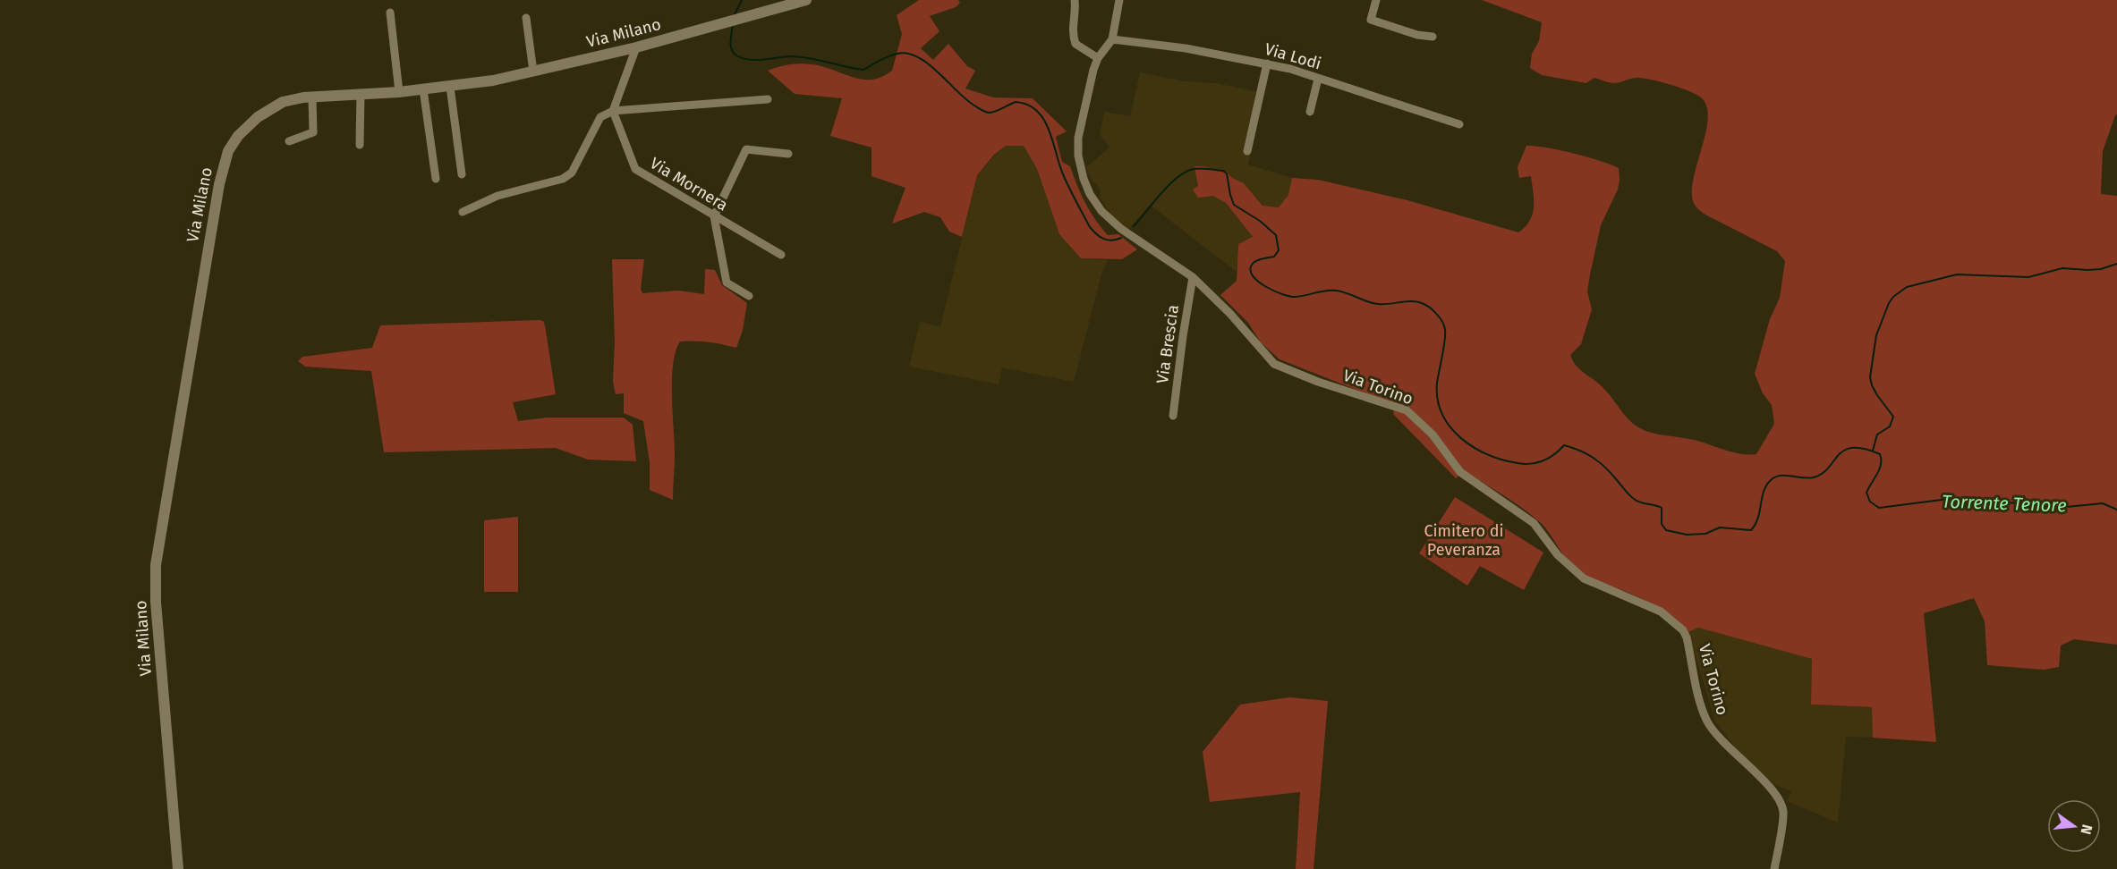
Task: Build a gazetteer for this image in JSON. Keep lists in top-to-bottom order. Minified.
{"streets":{"street":["Via Milano","Via Lodi","Via Mornera","Via Brescia","Via Torino"]},"crossings":[["Via Brescia","Via Torino"]],"water":["Torrente Tenore"],"parks":["Cimitero di Peveranza"],"north":"right"}
